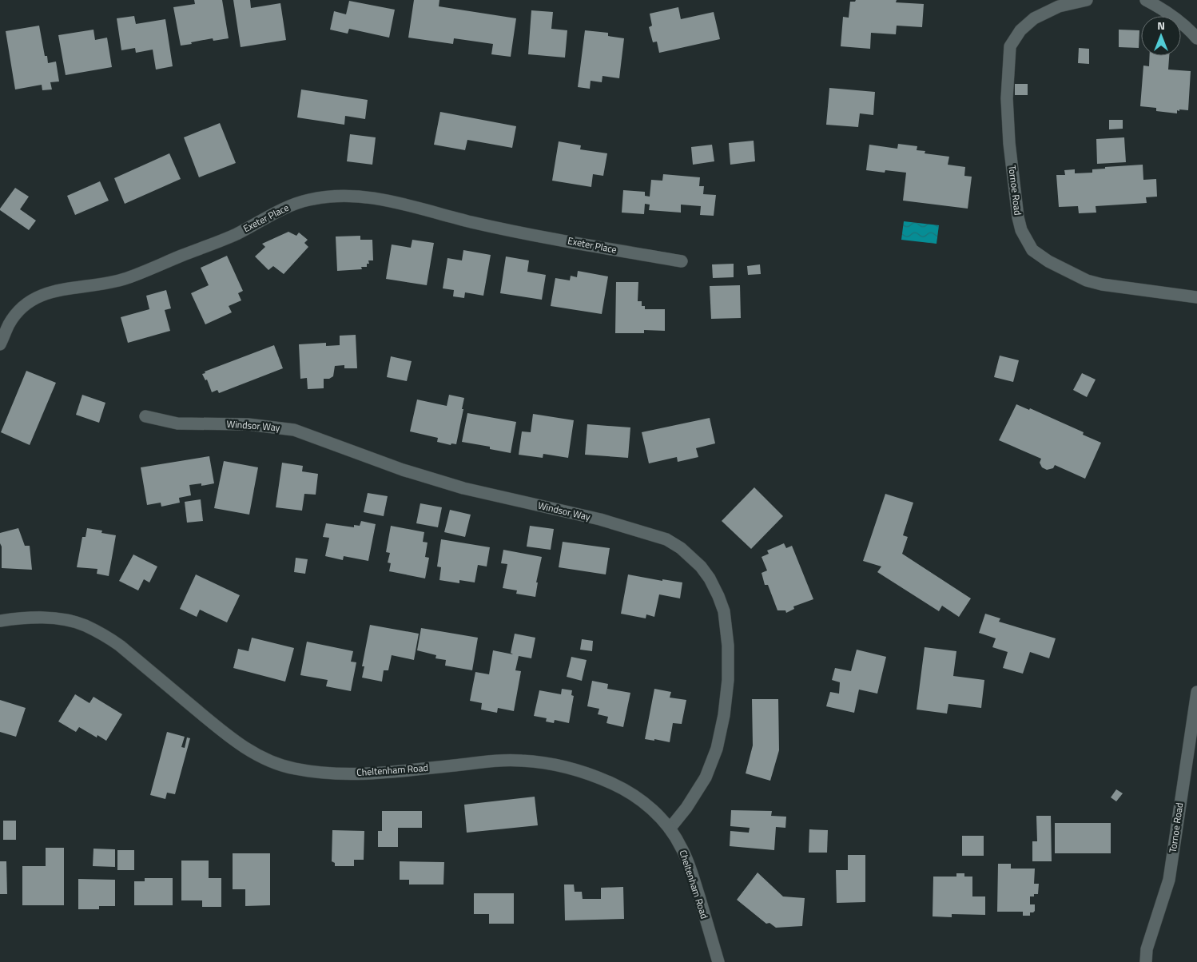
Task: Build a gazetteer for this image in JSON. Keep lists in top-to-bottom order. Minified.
{"streets":{"street":["Tornoe Road","Exeter Place","Windsor Way","Cheltenham Road"]},"crossings":[["Windsor Way","Cheltenham Road"]],"north":"top"}
